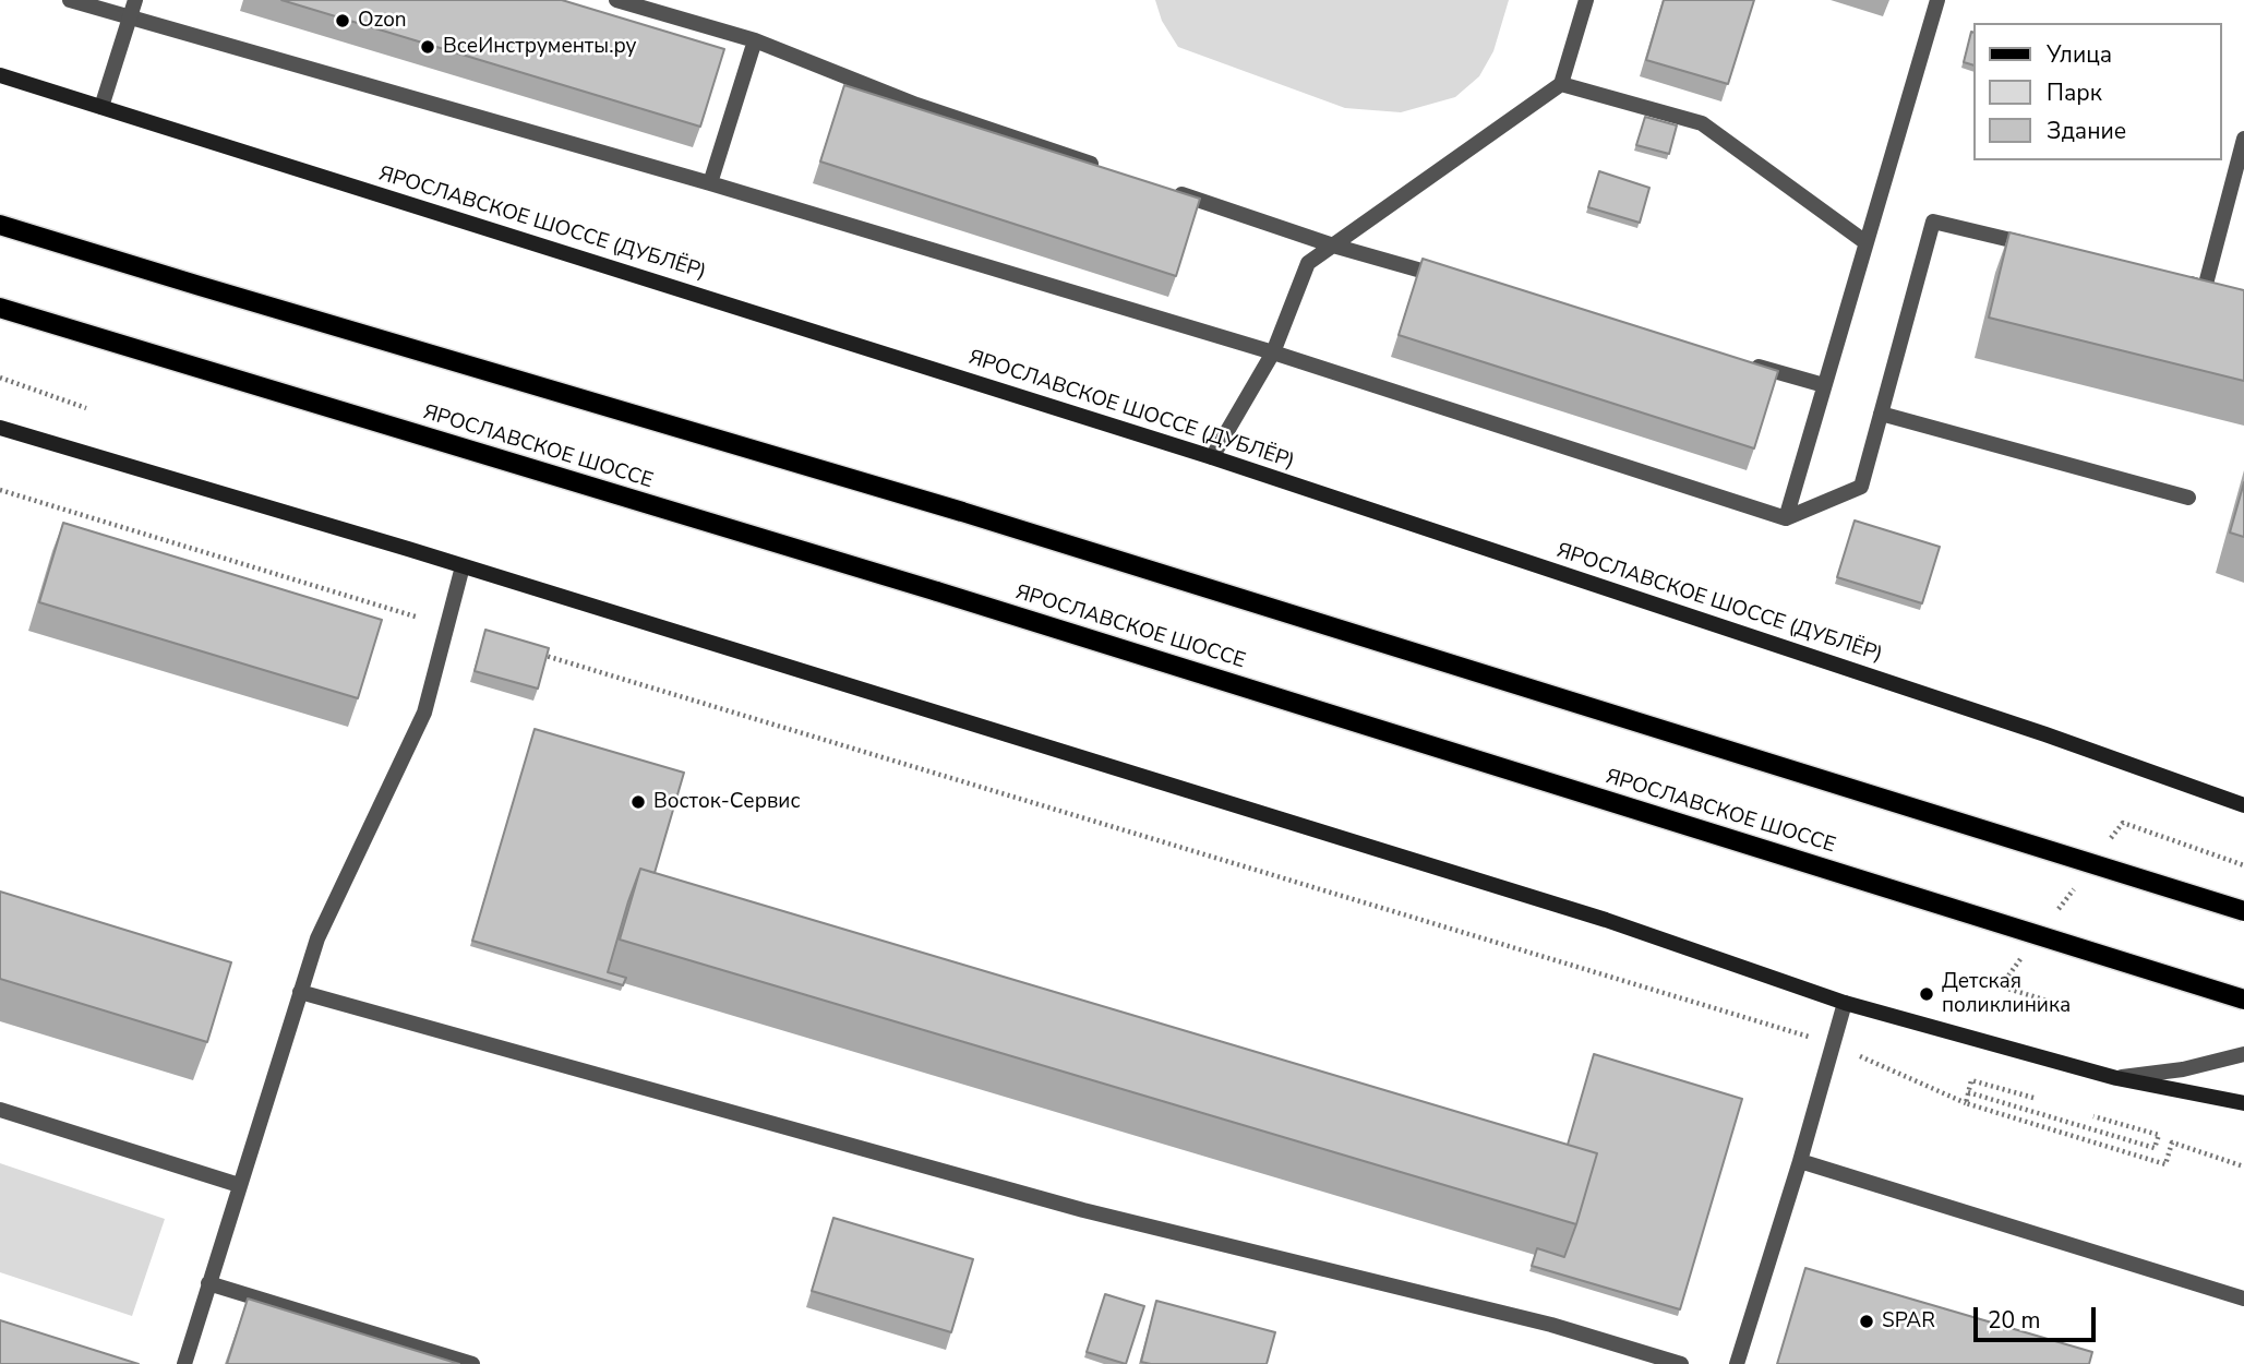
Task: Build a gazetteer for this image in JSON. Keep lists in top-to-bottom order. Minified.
{"streets":{"main road":["ЯРОСЛАВСКОЕ ШОССЕ"],"street":["ЯРОСЛАВСКОЕ ШОССЕ (ДУБЛЁР)"]},"places":["Ozon","ВсеИнструменты.ру","Восток-Сервис","Детская поликлиника","SPAR"],"legend":["Улица","Парк","Здание"],"scale_bar":"20 m"}
